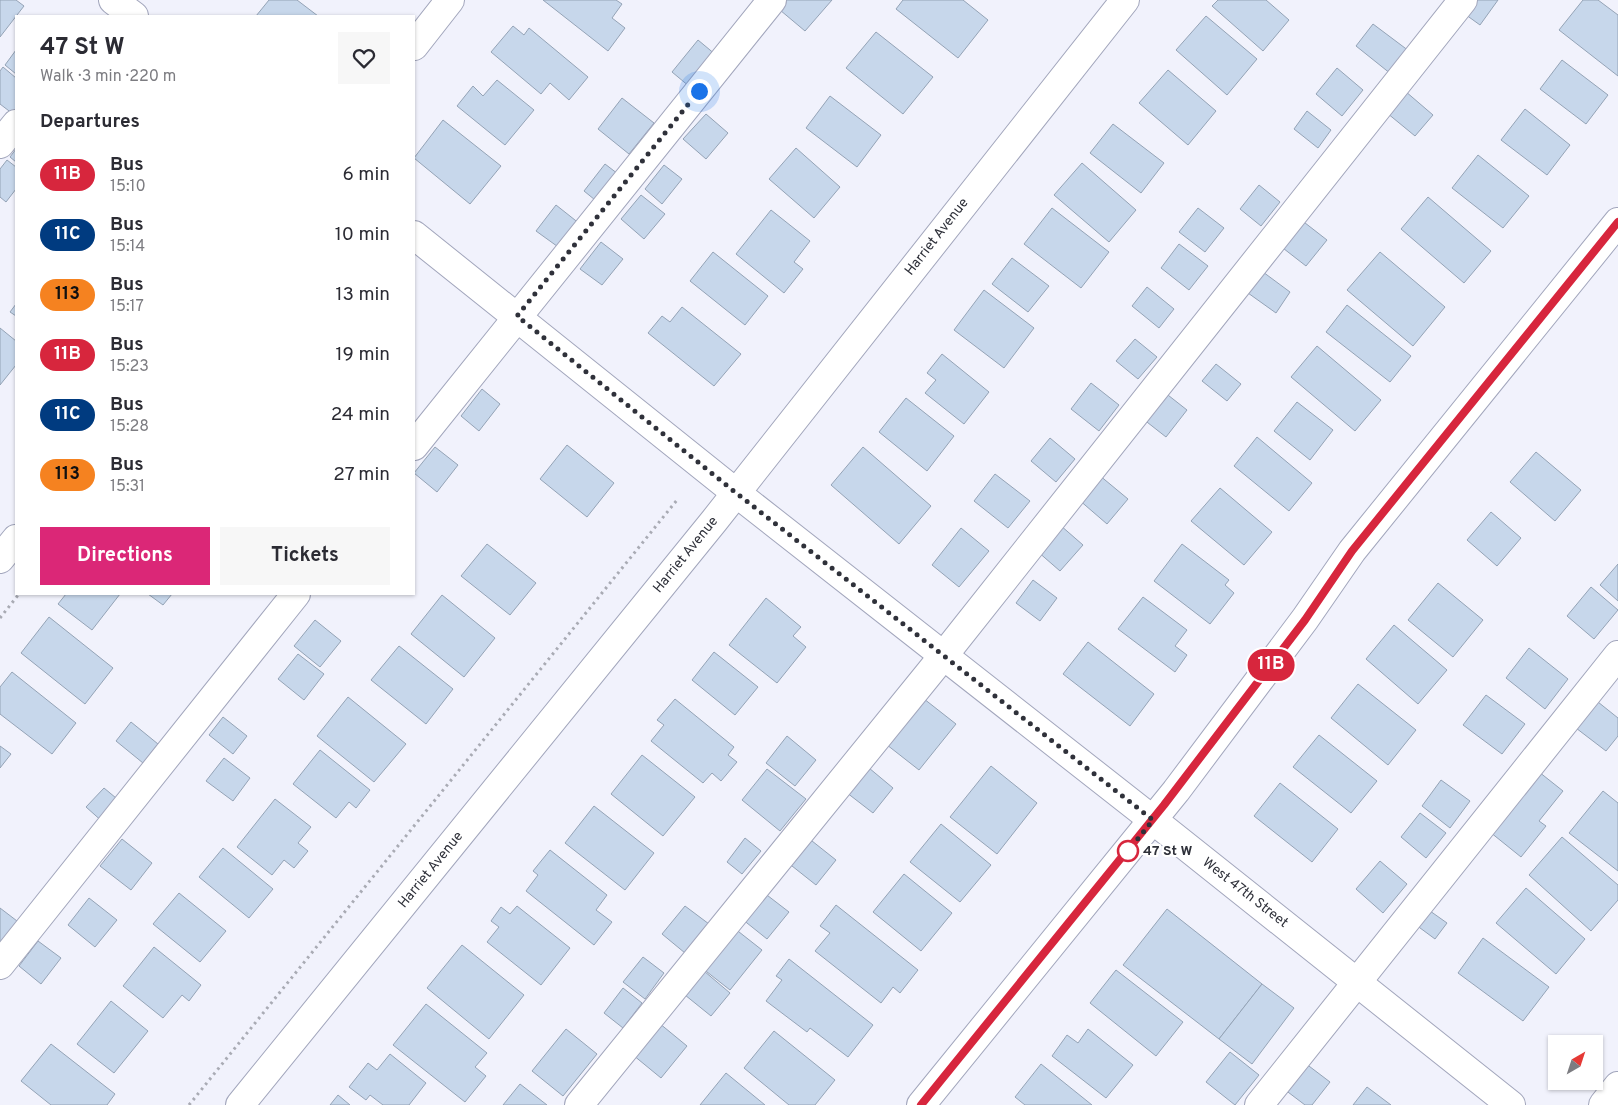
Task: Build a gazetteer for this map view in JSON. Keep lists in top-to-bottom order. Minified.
{"streets":{"street":["Harriet Avenue","West 47th Street"]},"crossings":[["Harriet Avenue","West 47th Street"]],"places":["47 St W"],"lines":["bus line 11B"],"north":"top right","page":{"on_map":"11B","heading":[["47 St W","Walk · 3 min · 220 m"],"Departures"],"list":[{"mark":"11B","name":"Bus","note":"15:10","value":"6 min"},{"mark":"11C","name":"Bus","note":"15:14","value":"10 min"},{"mark":"113","name":"Bus","note":"15:17","value":"13 min"},{"mark":"11B","name":"Bus","note":"15:23","value":"19 min"},{"mark":"11C","name":"Bus","note":"15:28","value":"24 min"},{"mark":"113","name":"Bus","note":"15:31","value":"27 min"}],"buttons":["Directions","Tickets"]}}
